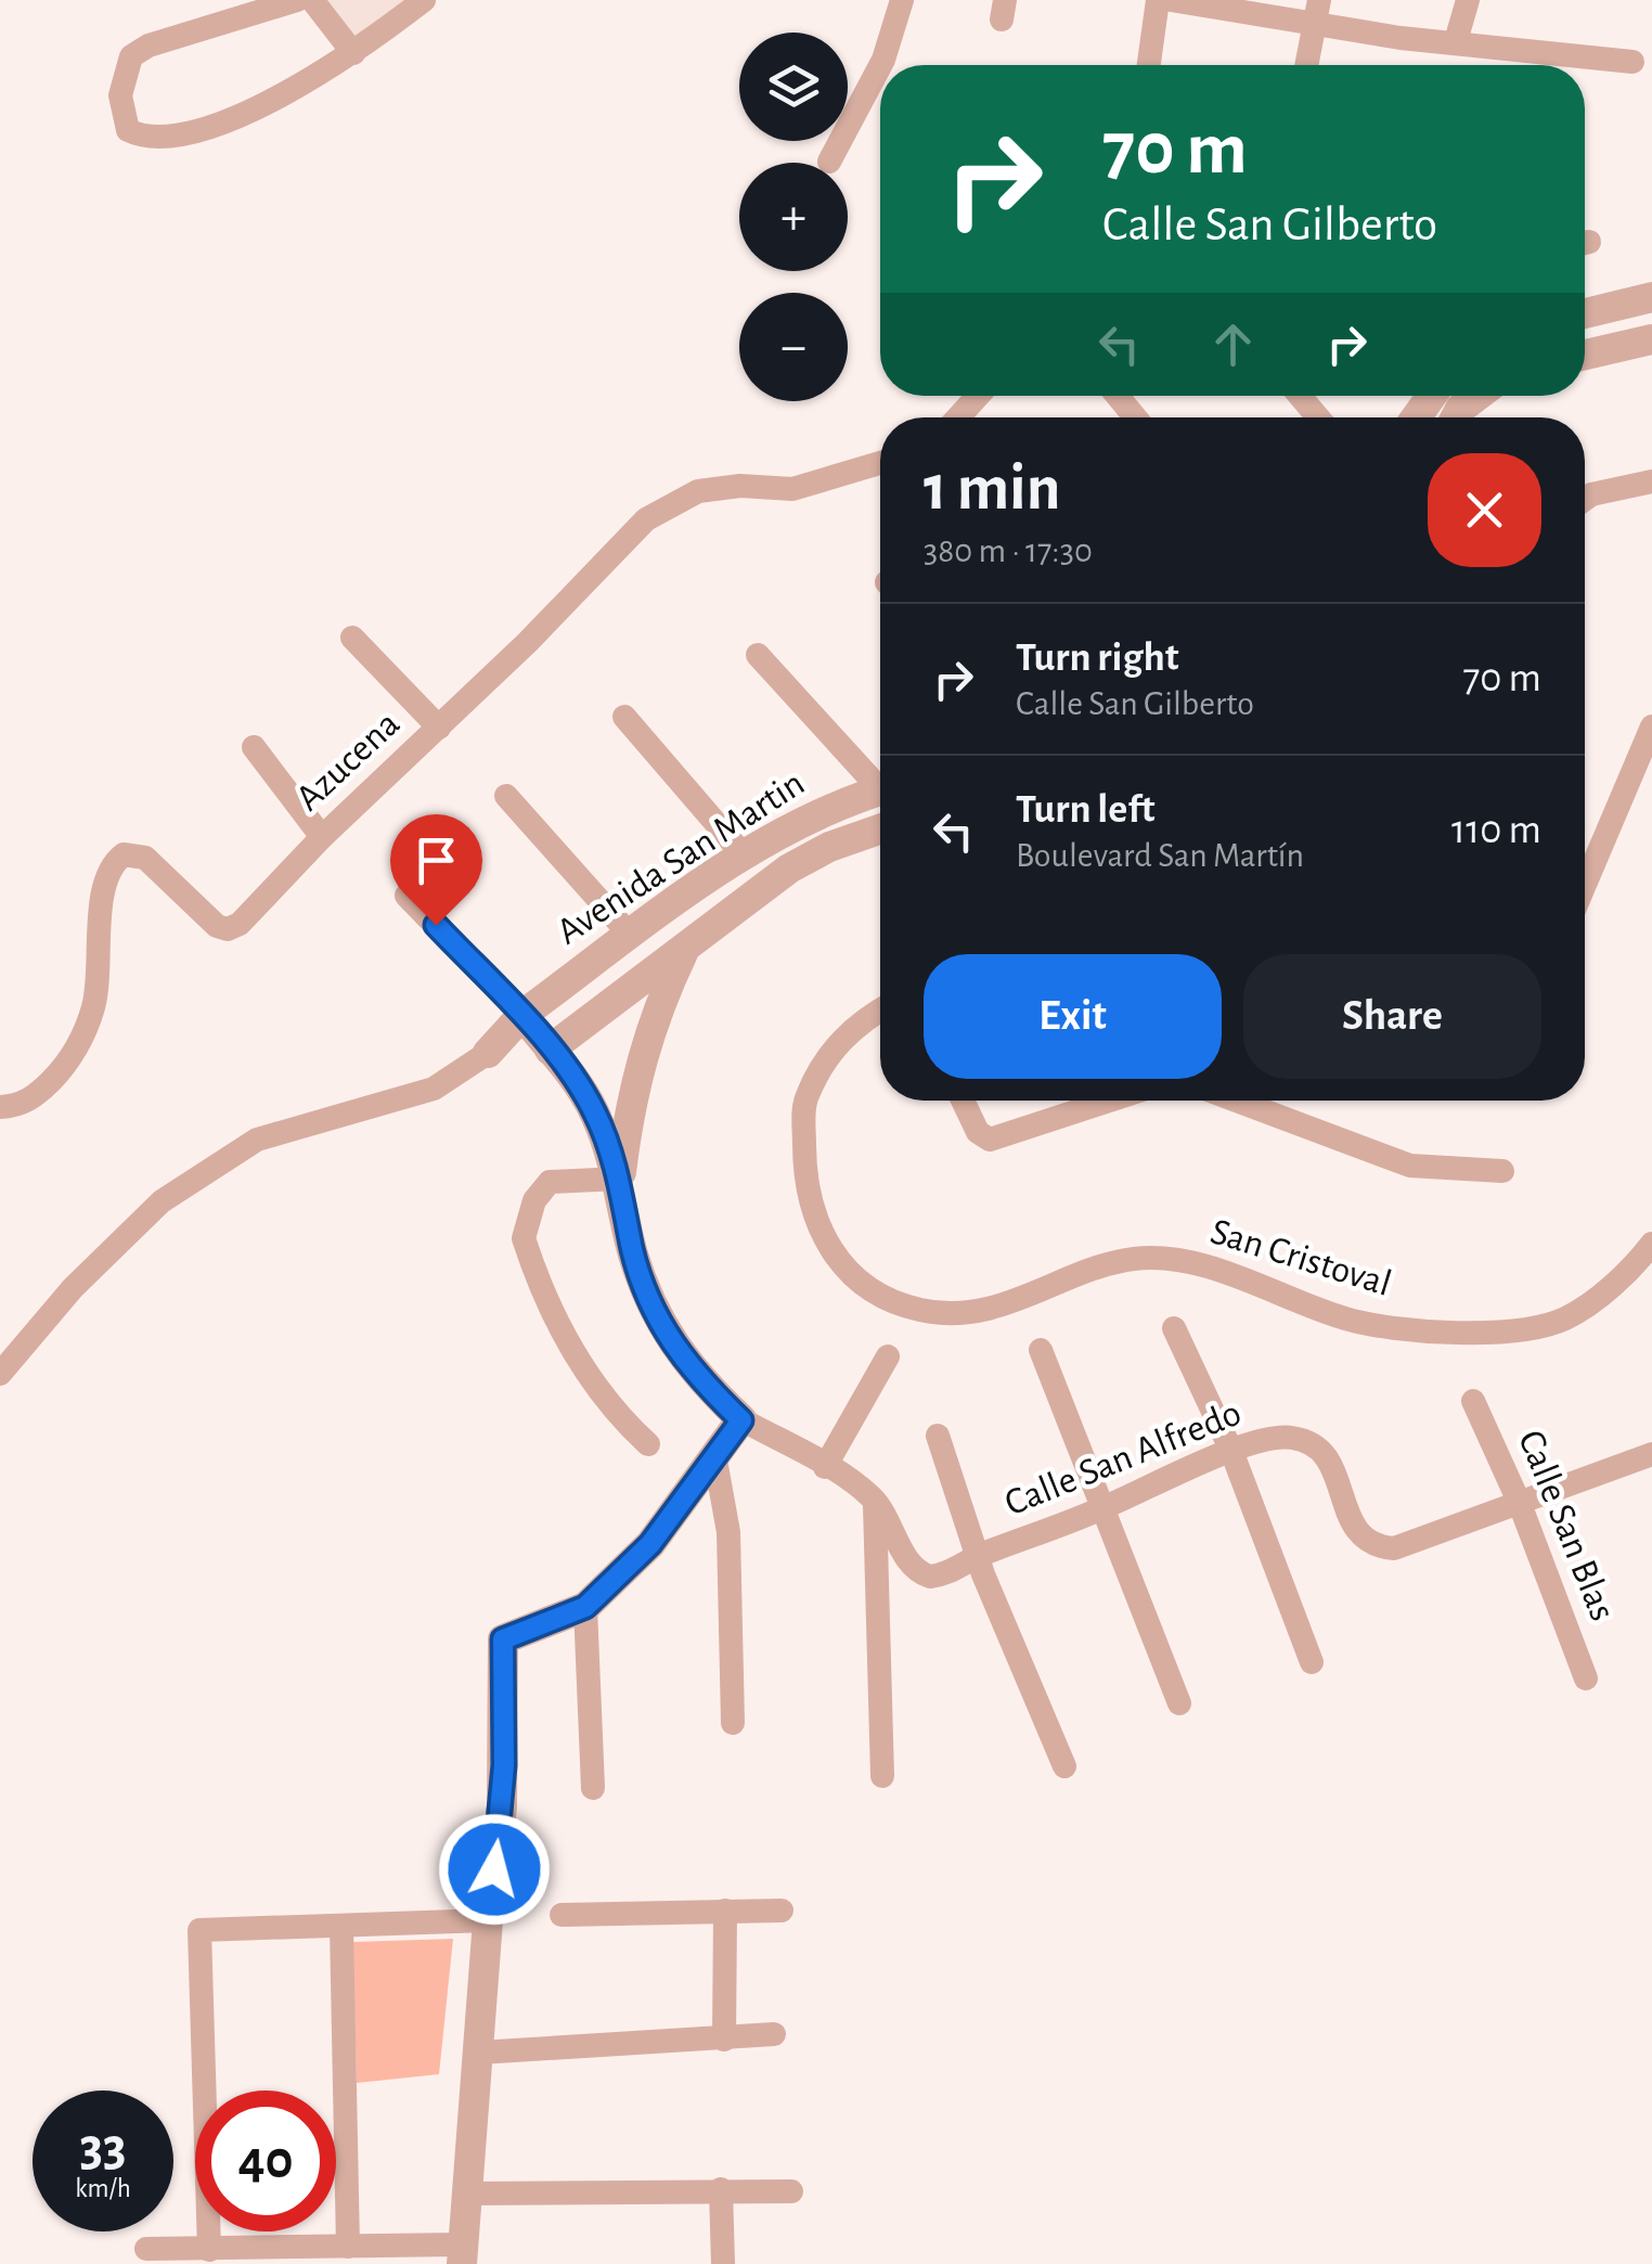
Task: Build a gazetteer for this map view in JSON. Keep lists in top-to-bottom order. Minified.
{"streets":{"street":["Azucena","Avenida San Martin","San Cristoval","Calle San Alfredo","Calle San Blas"]},"crossings":[["Calle San Alfredo","Calle San Blas"]],"page":{"map_buttons":["+","−"],"turn":["70 m","Calle San Gilberto"],"heading":["1 min","380 m · 17:30"],"list":[{"name":"Turn right","note":"Calle San Gilberto","value":"70 m"},{"name":"Turn left","note":"Boulevard San Martín","value":"110 m"}],"buttons":["Exit","Share"],"speed":"33 km/h","limit":"40"}}
